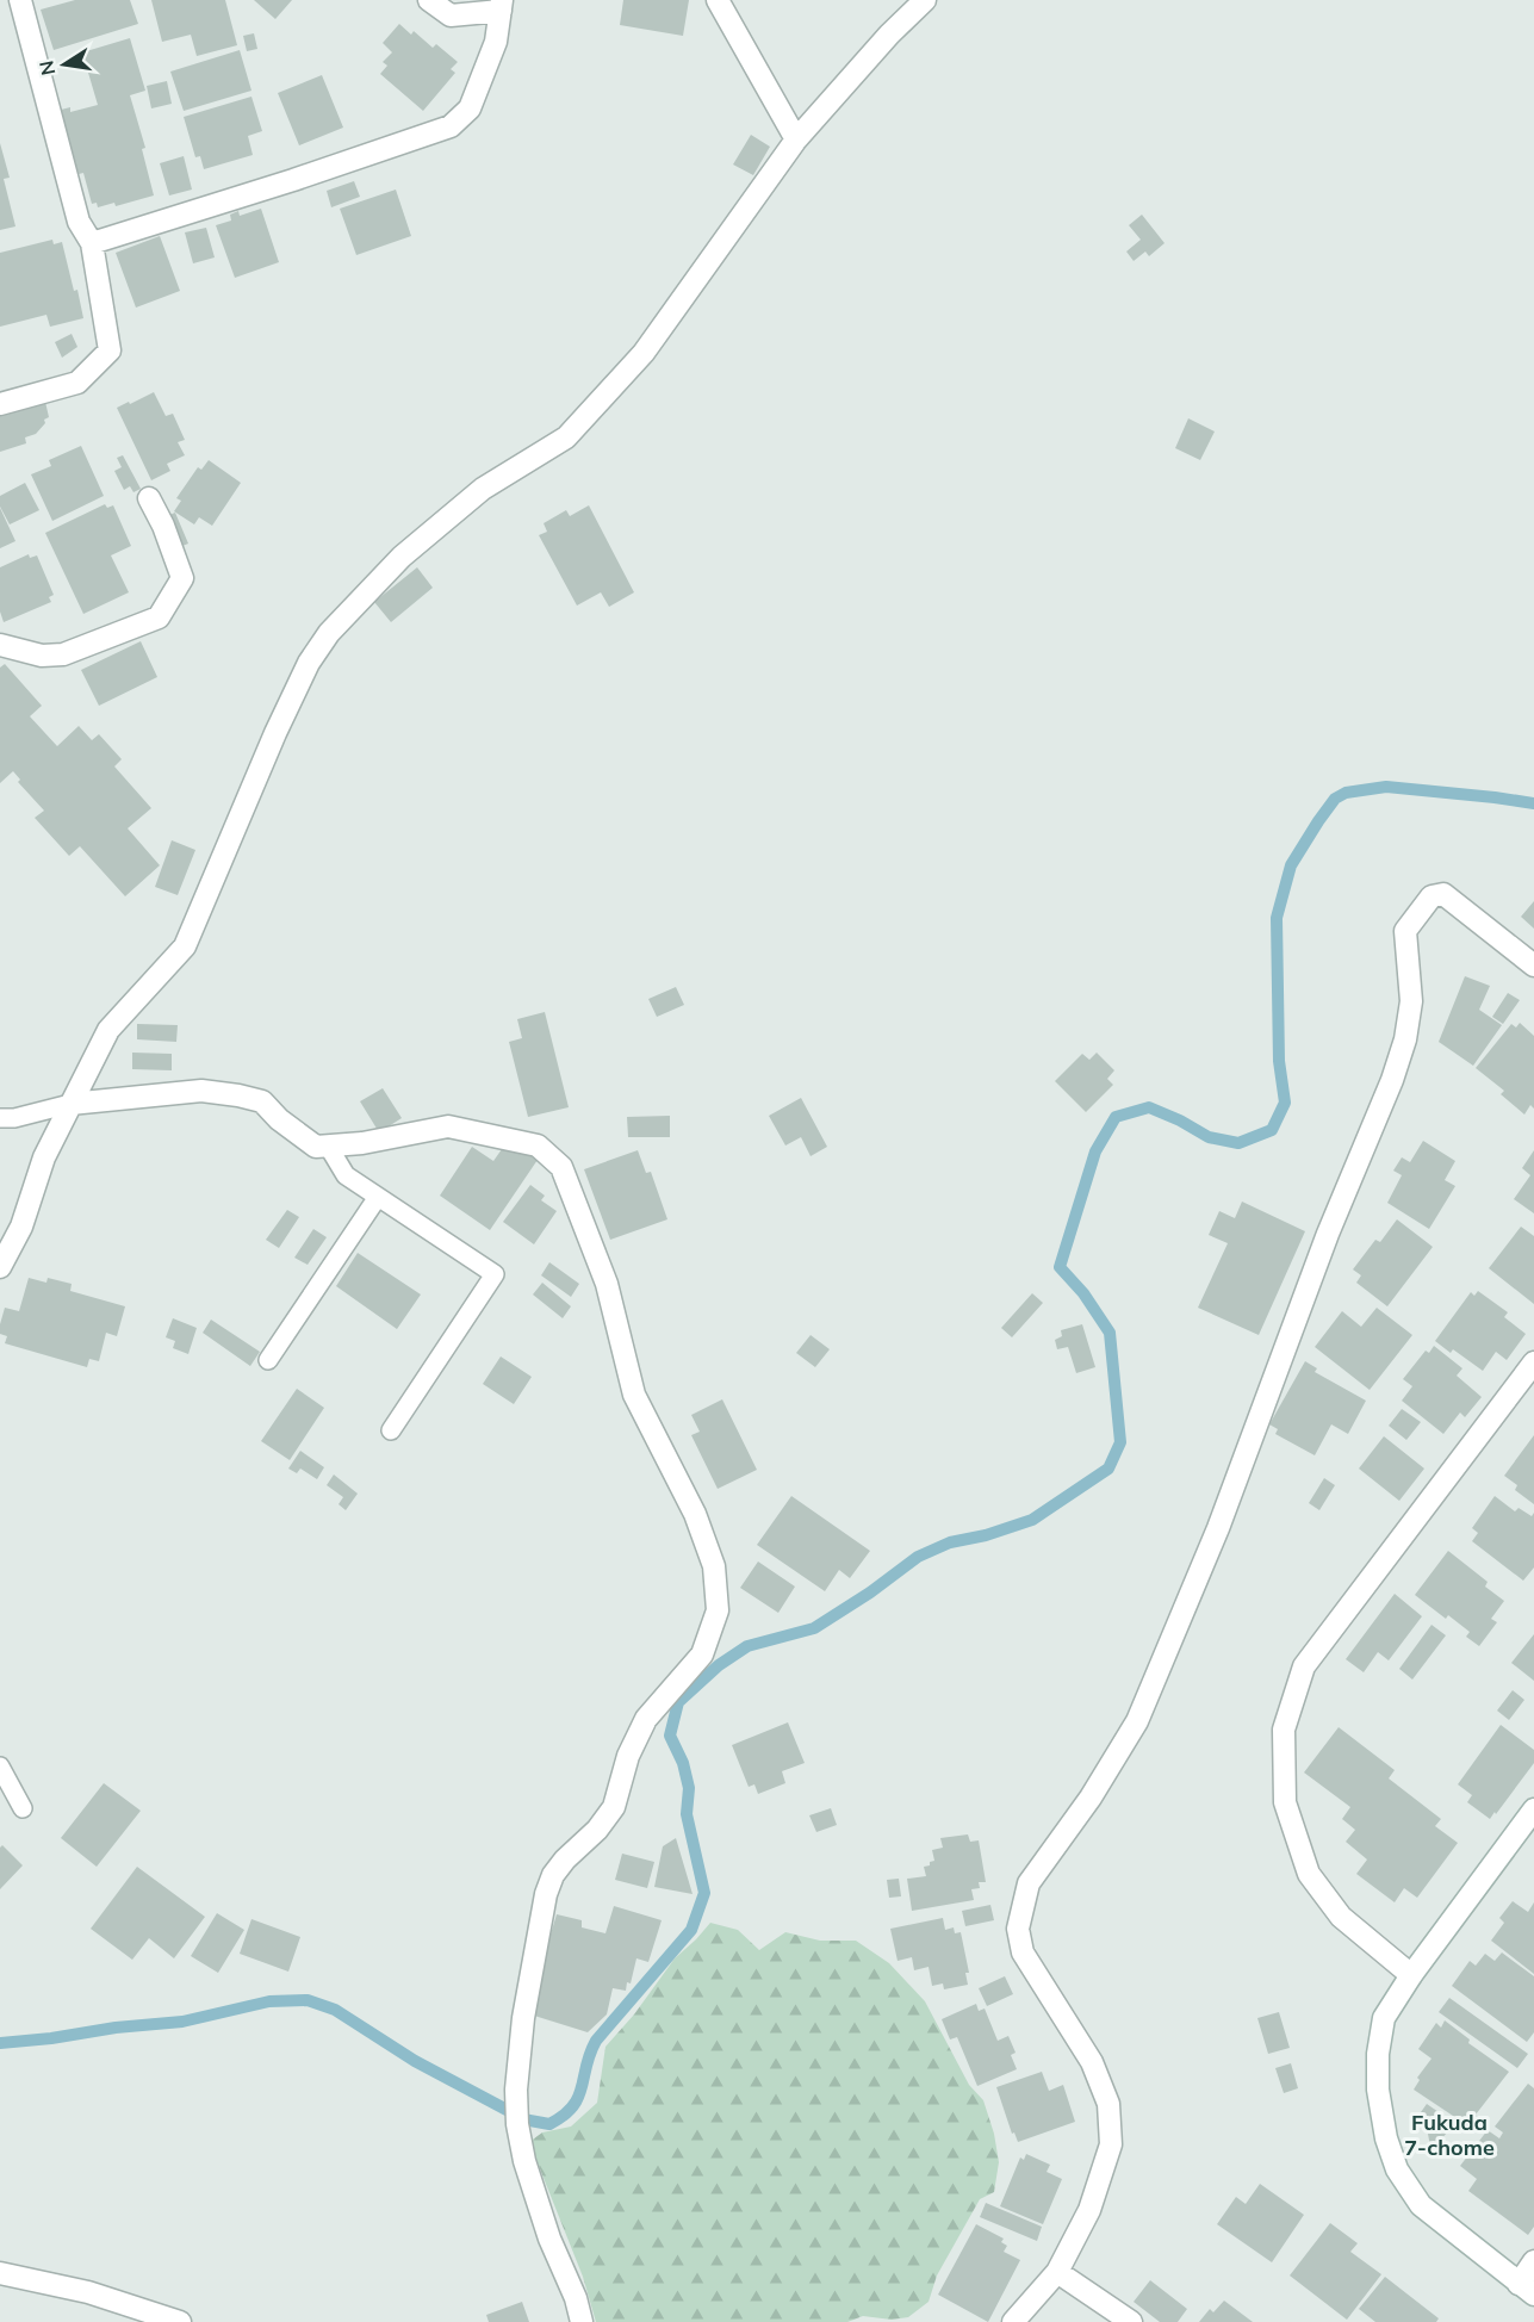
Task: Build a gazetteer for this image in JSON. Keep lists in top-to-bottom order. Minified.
{"districts":["Fukuda 7-chome"],"north":"left"}
